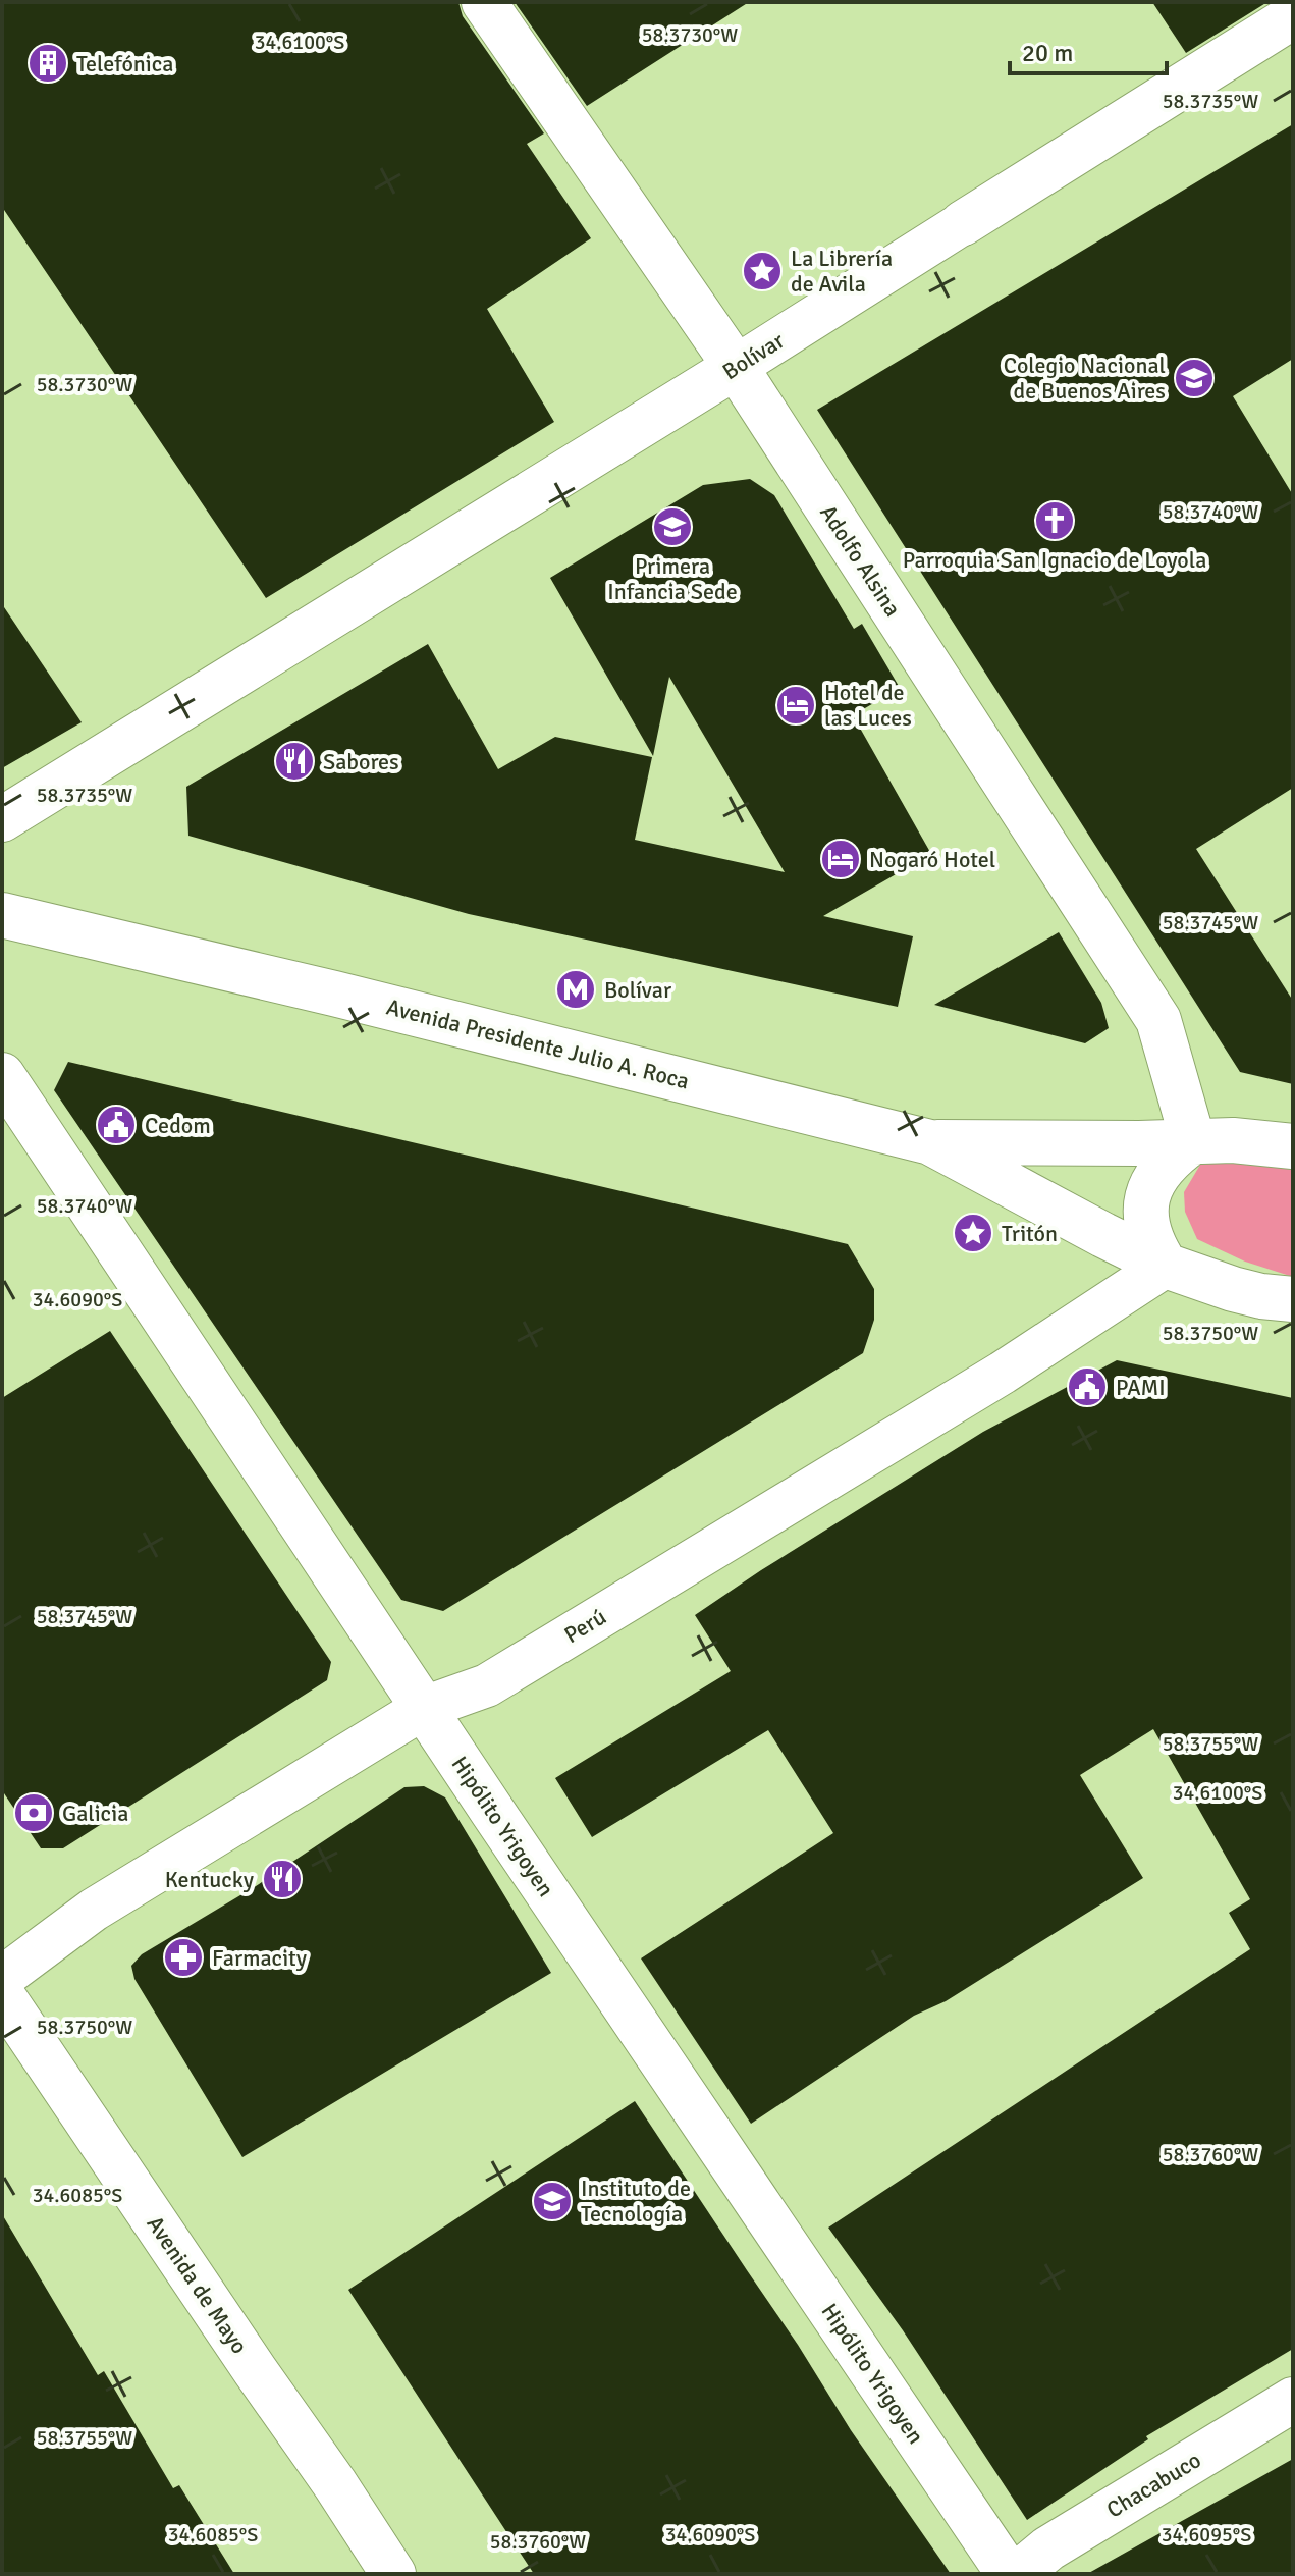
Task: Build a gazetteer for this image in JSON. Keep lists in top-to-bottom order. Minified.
{"streets":{"street":["Bolívar","Adolfo Alsina","Avenida Presidente Julio A. Roca","Perú","Hipólito Yrigoyen","Avenida de Mayo","Chacabuco"]},"crossings":[["Bolívar","Adolfo Alsina"],["Adolfo Alsina","Avenida Presidente Julio A. Roca"],["Avenida Presidente Julio A. Roca","Perú"],["Perú","Hipólito Yrigoyen"]],"places":{"building":["Telefónica"],"place":["La Librería de Avila","Tritón"],"school or university":["Colegio Nacional de Buenos Aires","Primera Infancia Sede","Instituto de Tecnología"],"church":["Parroquia San Ignacio de Loyola"],"hotel":["Hotel de las Luces","Nogaró Hotel"],"restaurant":["Sabores","Kentucky"],"metro station":["Bolívar"],"public building":["Cedom","PAMI"],"bank":["Galicia"],"pharmacy":["Farmacity"]},"scale_bar":"20 m","coordinates":["58.3730°W","34.6100°S","58.3735°W","58.3740°W","58.3745°W","34.6090°S","58.3750°W","58.3755°W","58.3760°W","34.6085°S","34.6095°S"]}
